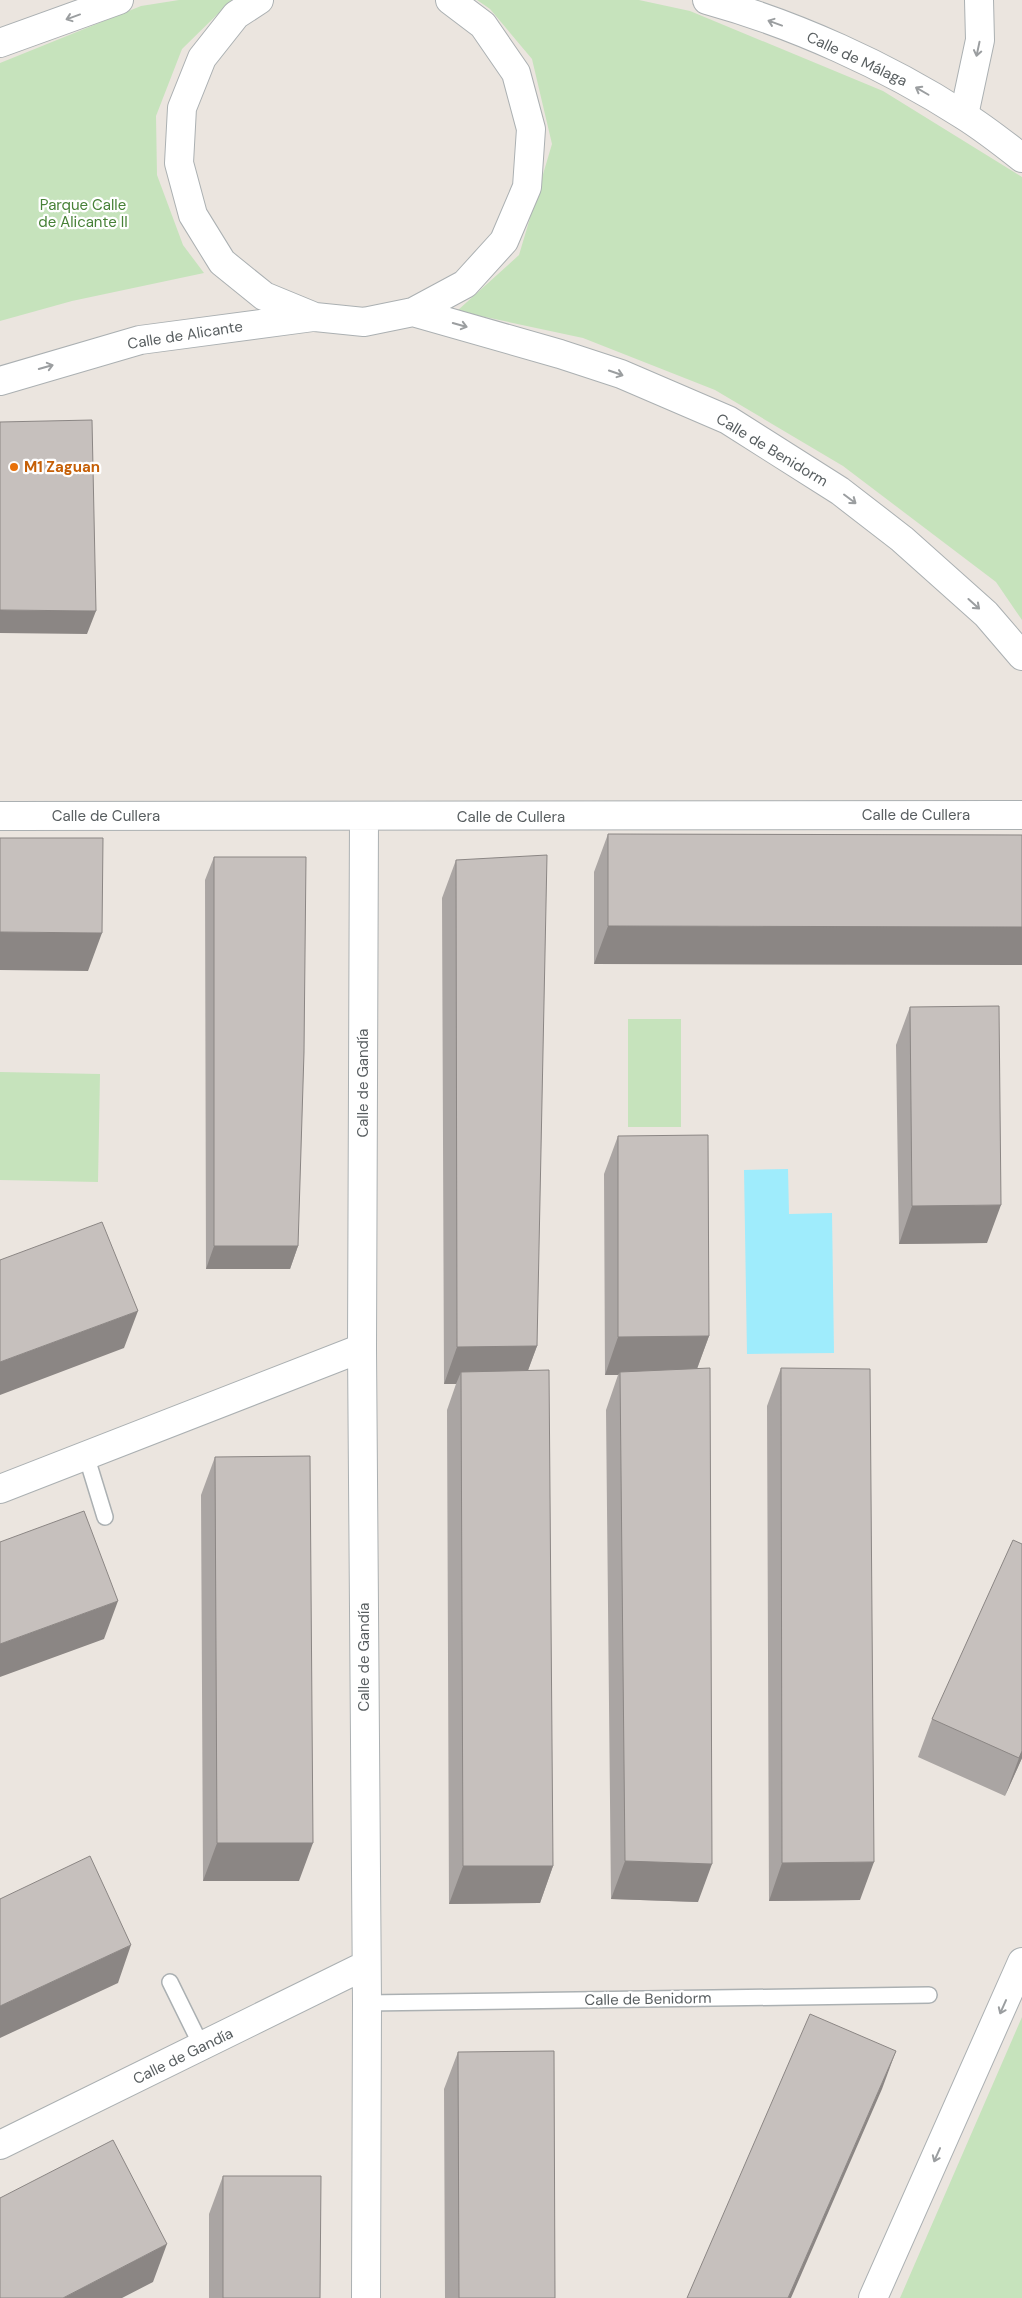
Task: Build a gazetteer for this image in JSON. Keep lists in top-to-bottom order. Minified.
{"streets":{"street":["Calle de Málaga","Calle de Alicante","Calle de Benidorm","Calle de Cullera","Calle de Gandía"]},"crossings":[["Calle de Benidorm","Calle de Gandía"],["Calle de Cullera","Calle de Gandía"]],"one_way":["Calle de Málaga","Calle de Alicante","Calle de Benidorm"],"parks":["Parque Calle de Alicante II"],"places":["M1 Zaguan"]}
